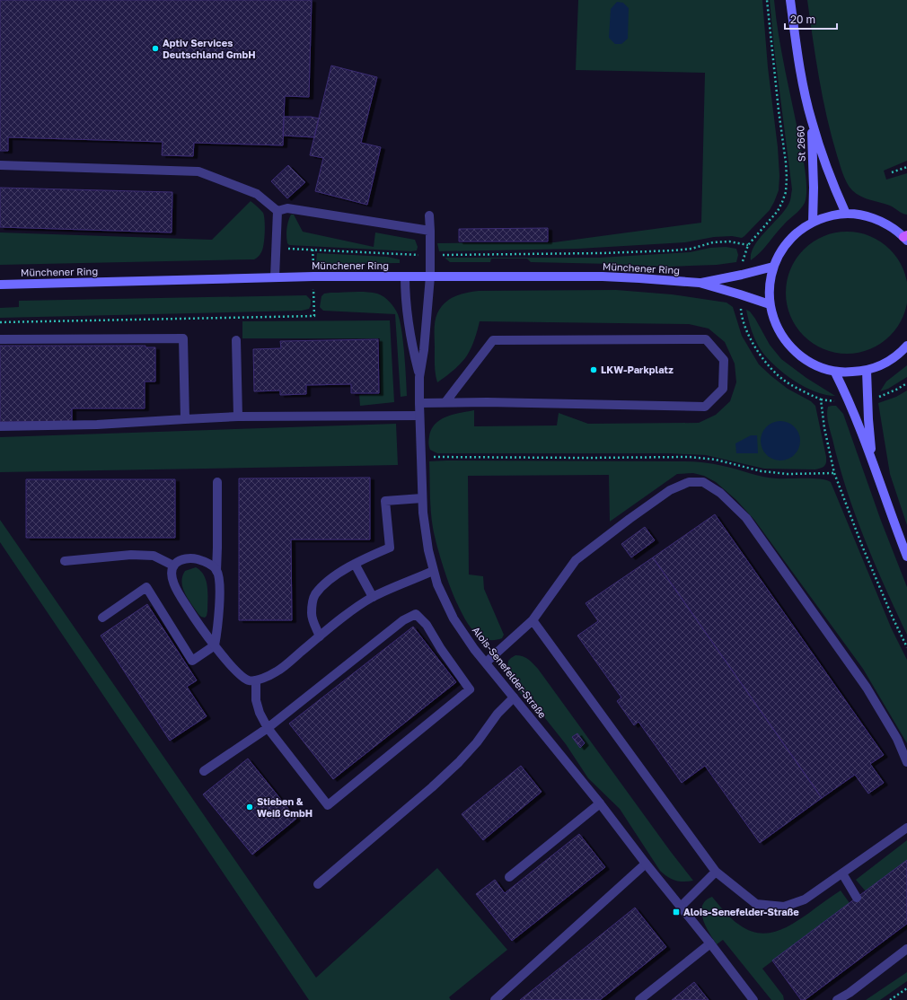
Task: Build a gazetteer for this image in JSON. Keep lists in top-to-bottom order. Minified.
{"streets":{"main road":["St 2660","Münchener Ring"],"street":["Alois-Senefelder-Straße"]},"crossings":[["Münchener Ring","Alois-Senefelder-Straße"]],"places":{"other":["Aptiv Services Deutschland GmbH","LKW-Parkplatz","Stieben & Weiß GmbH"],"transit":["Alois-Senefelder-Straße"]},"scale_bar":"20 m"}
